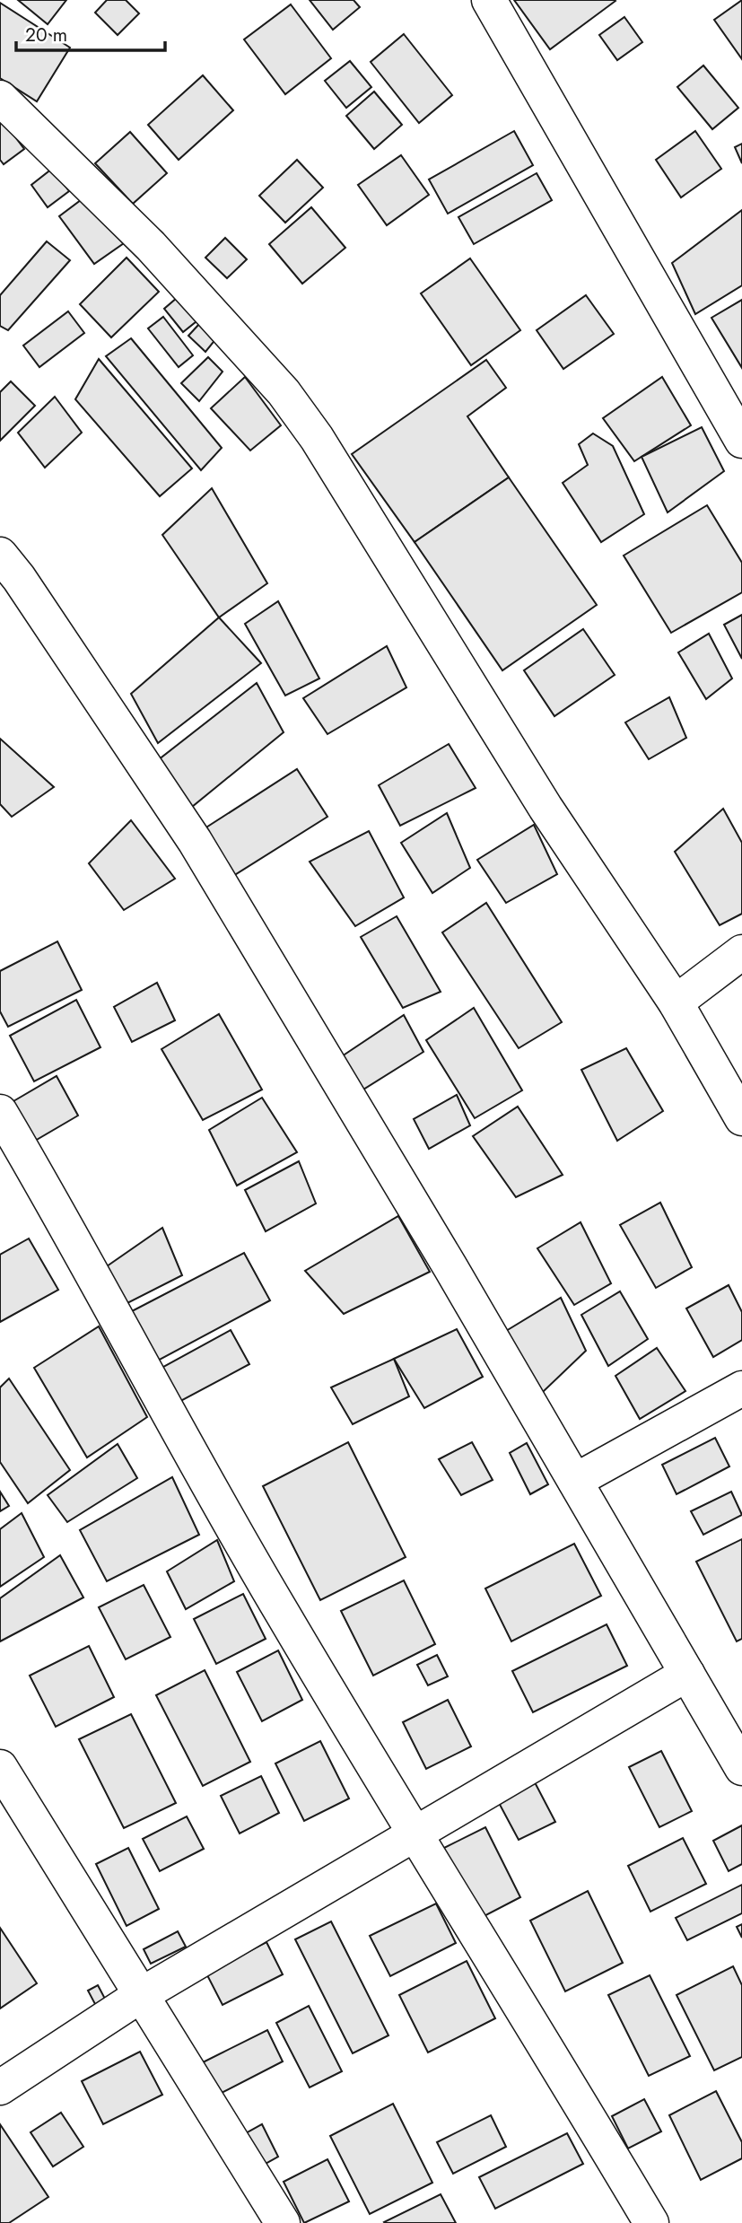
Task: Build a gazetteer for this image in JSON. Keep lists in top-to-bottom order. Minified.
{"scale_bar":"20 m"}
